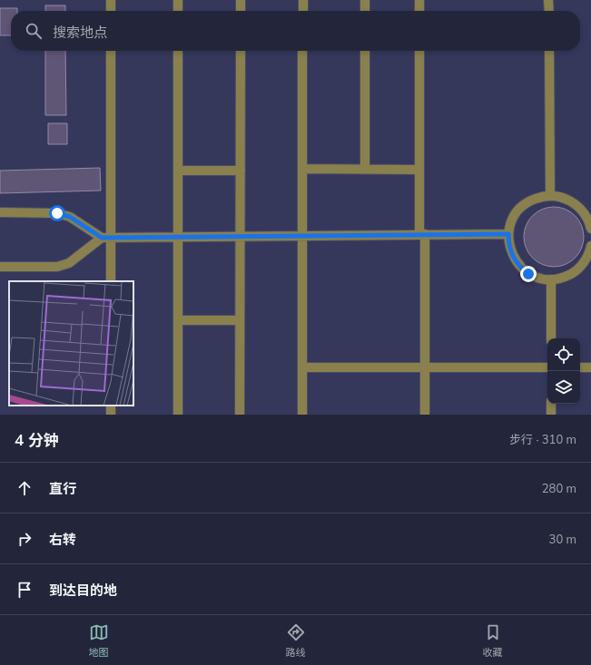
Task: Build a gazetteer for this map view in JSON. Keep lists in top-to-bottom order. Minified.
{"page":{"search":"搜索地点","heading":["4 分钟","步行 · 310 m"],"list":[["直行","280 m"],["右转","30 m"],"到达目的地"],"nav":["地图","路线","收藏"]}}
